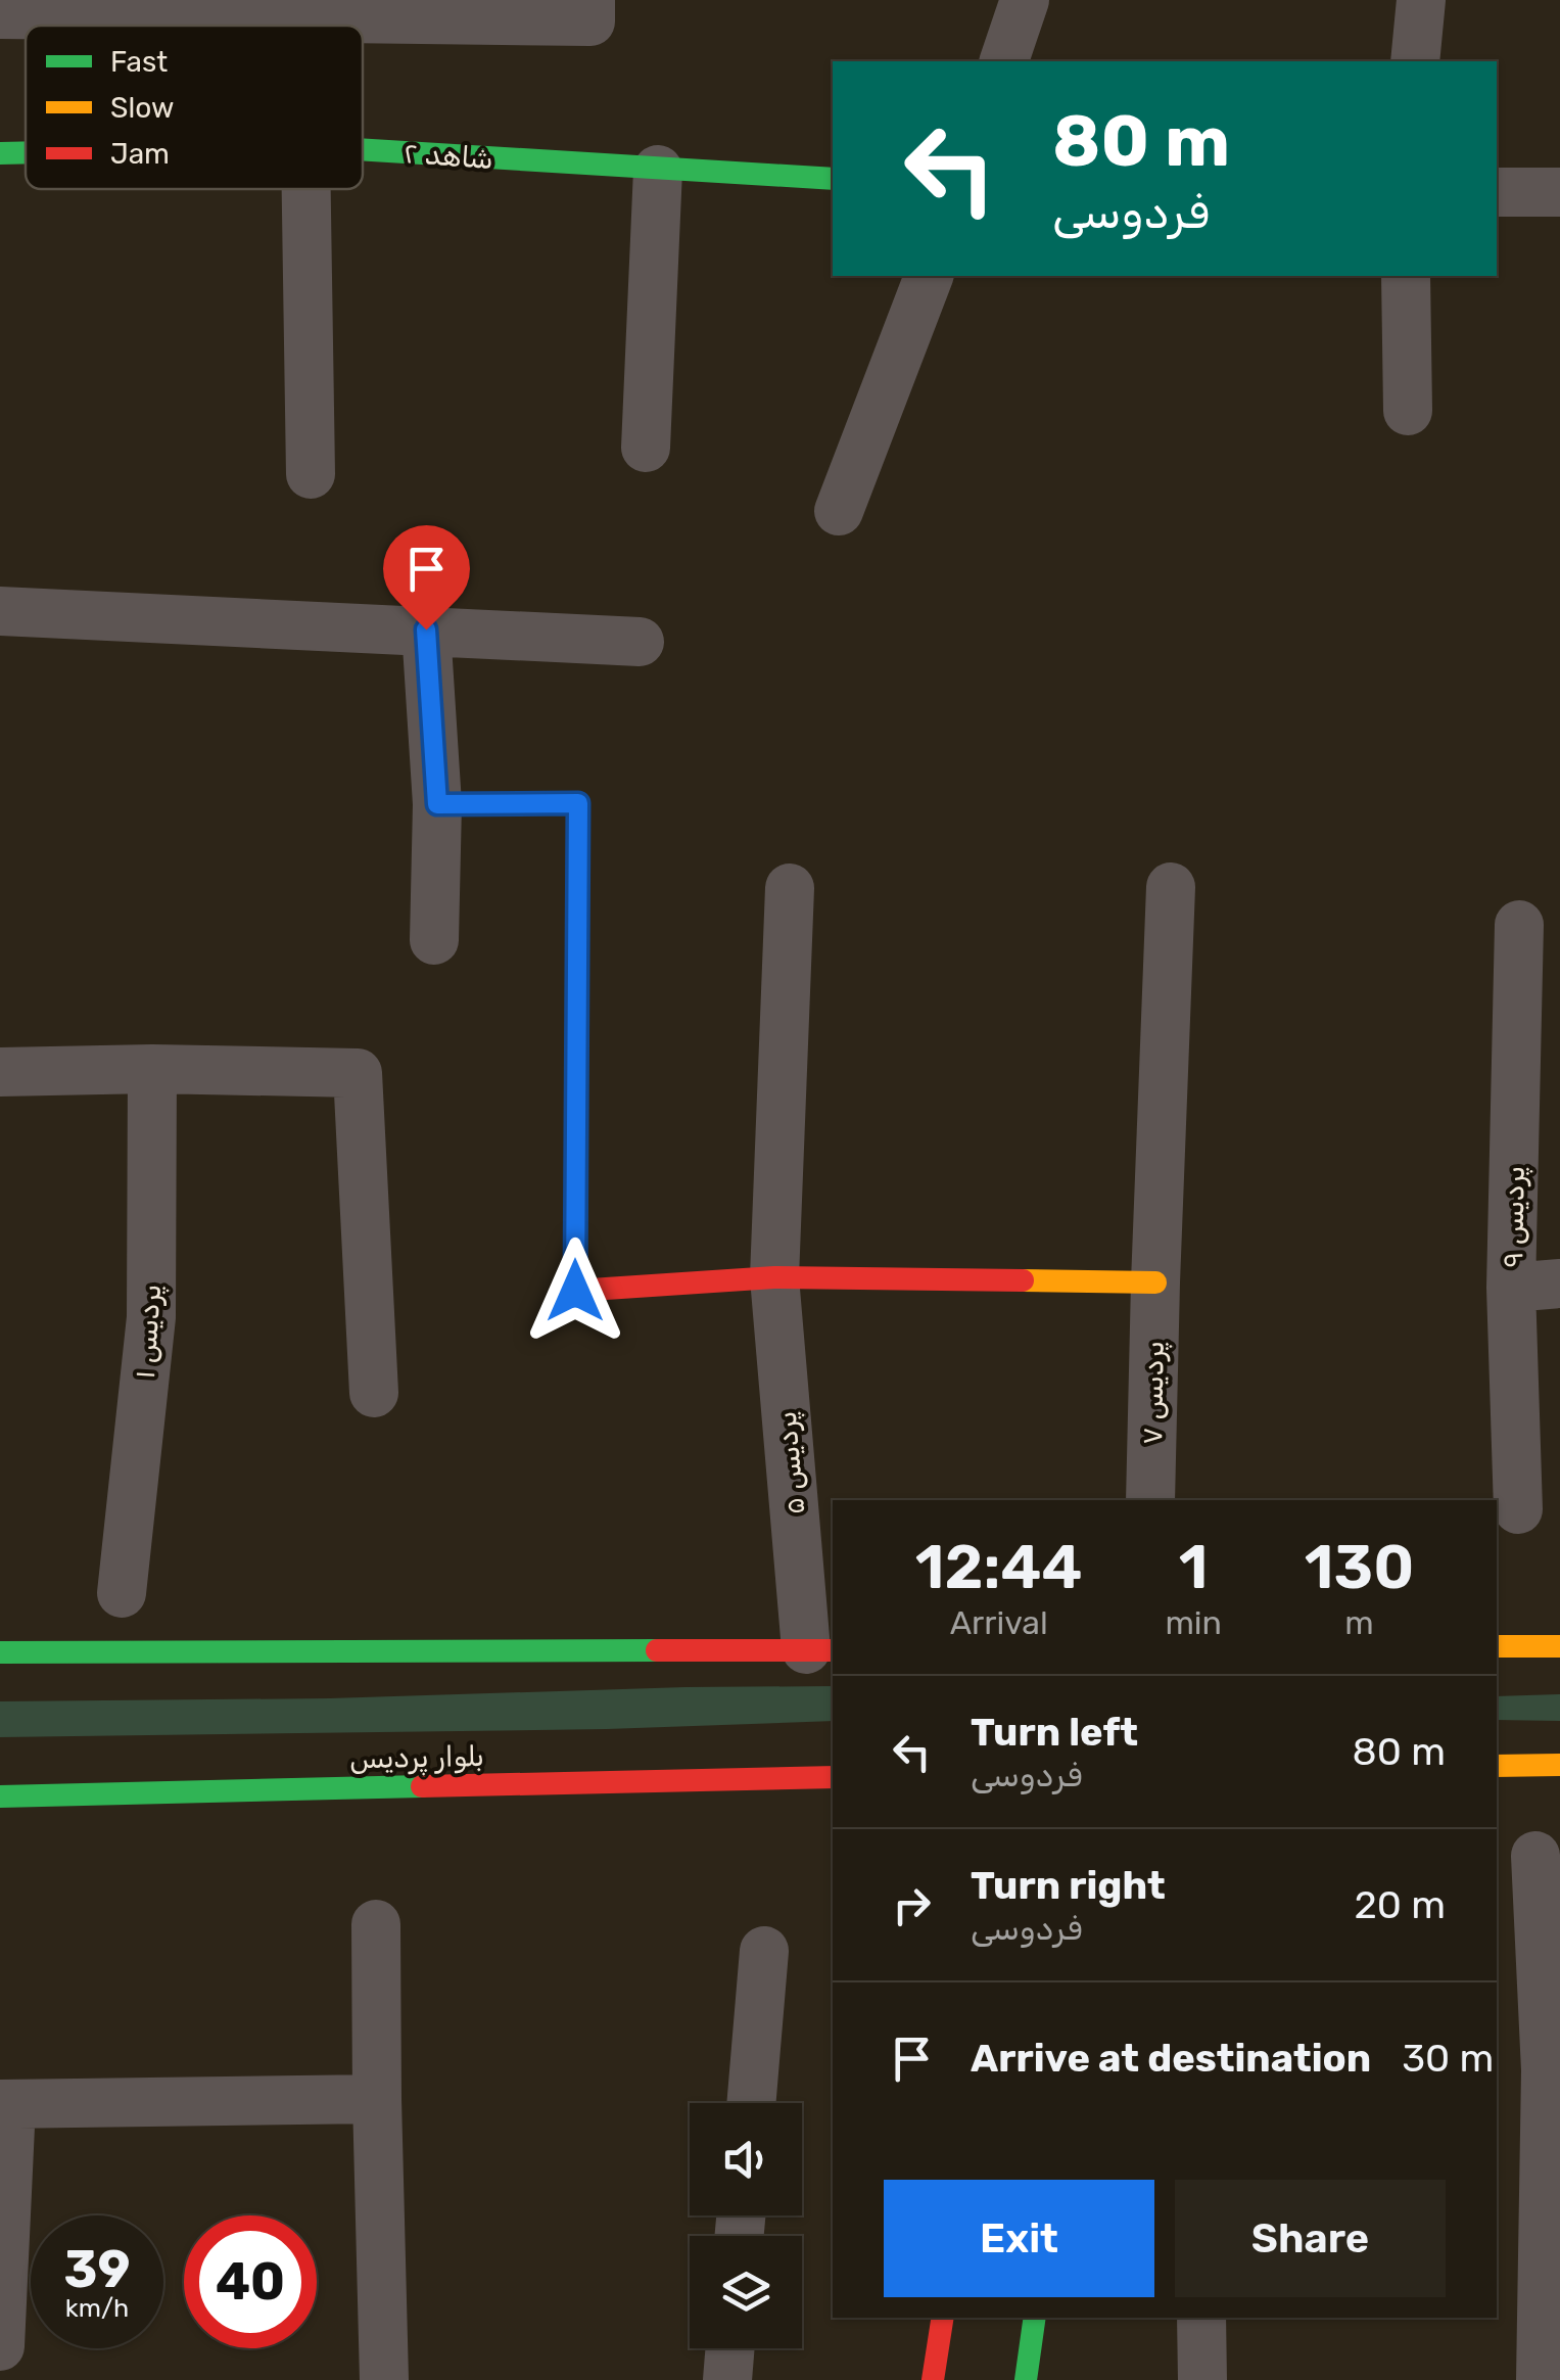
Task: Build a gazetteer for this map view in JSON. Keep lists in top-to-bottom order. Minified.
{"streets":{"street":["شاهد ۲","پردیس ۹","پردیس ۱","پردیس ۷","پردیس ۵","بلوار پردیس"]},"legend":["Fast","Slow","Jam"],"page":{"turn":["80 m","فردوسی"],"eta":["12:44","Arrival","1","min","130","m"],"list":[{"name":"Turn left","note":"فردوسی","value":"80 m"},{"name":"Turn right","note":"فردوسی","value":"20 m"},{"name":"Arrive at destination","value":"30 m"}],"buttons":["Exit","Share"],"speed":"39 km/h","limit":"40"}}
